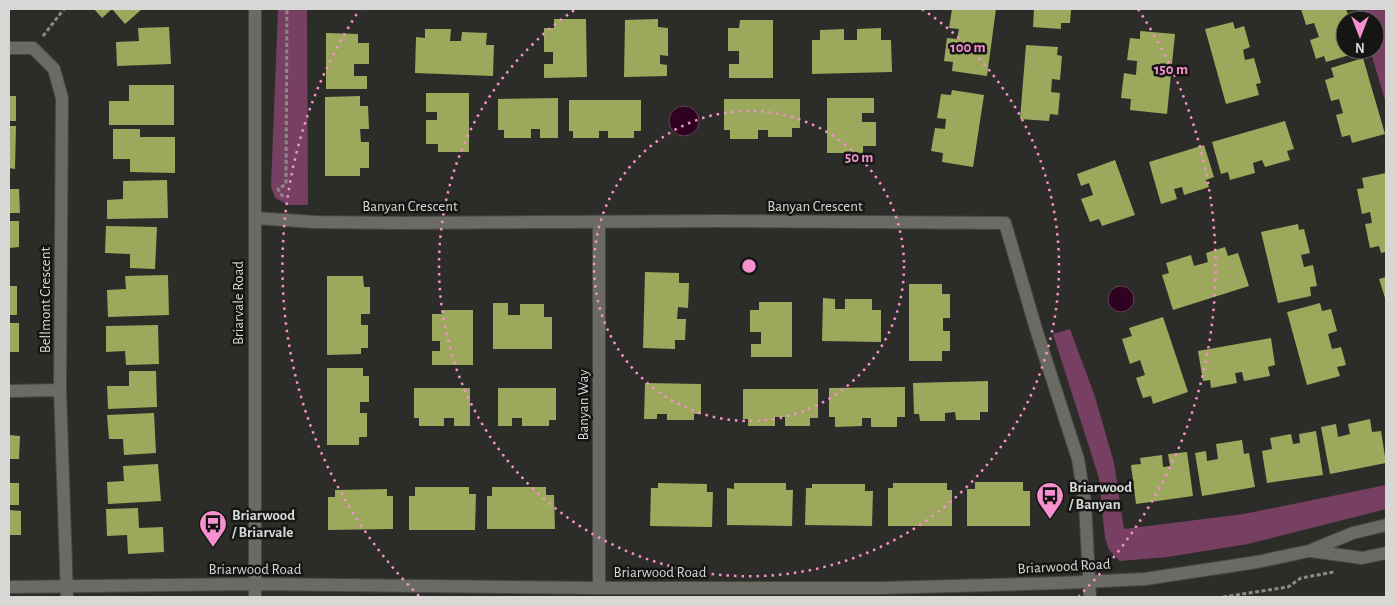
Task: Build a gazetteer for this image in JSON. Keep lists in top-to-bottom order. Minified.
{"streets":{"street":["Banyan Crescent","Bellmont Crescent","Briarvale Road","Banyan Way","Briarwood Road"]},"crossings":[["Banyan Crescent","Briarvale Road"],["Banyan Crescent","Banyan Way"],["Banyan Crescent","Briarwood Road"],["Bellmont Crescent","Briarwood Road"],["Briarvale Road","Briarwood Road"],["Banyan Way","Briarwood Road"]],"places":{"bus stop":["Briarwood / Banyan","Briarwood / Briarvale"]},"north":"bottom","rings":["100 m","150 m","50 m"]}
